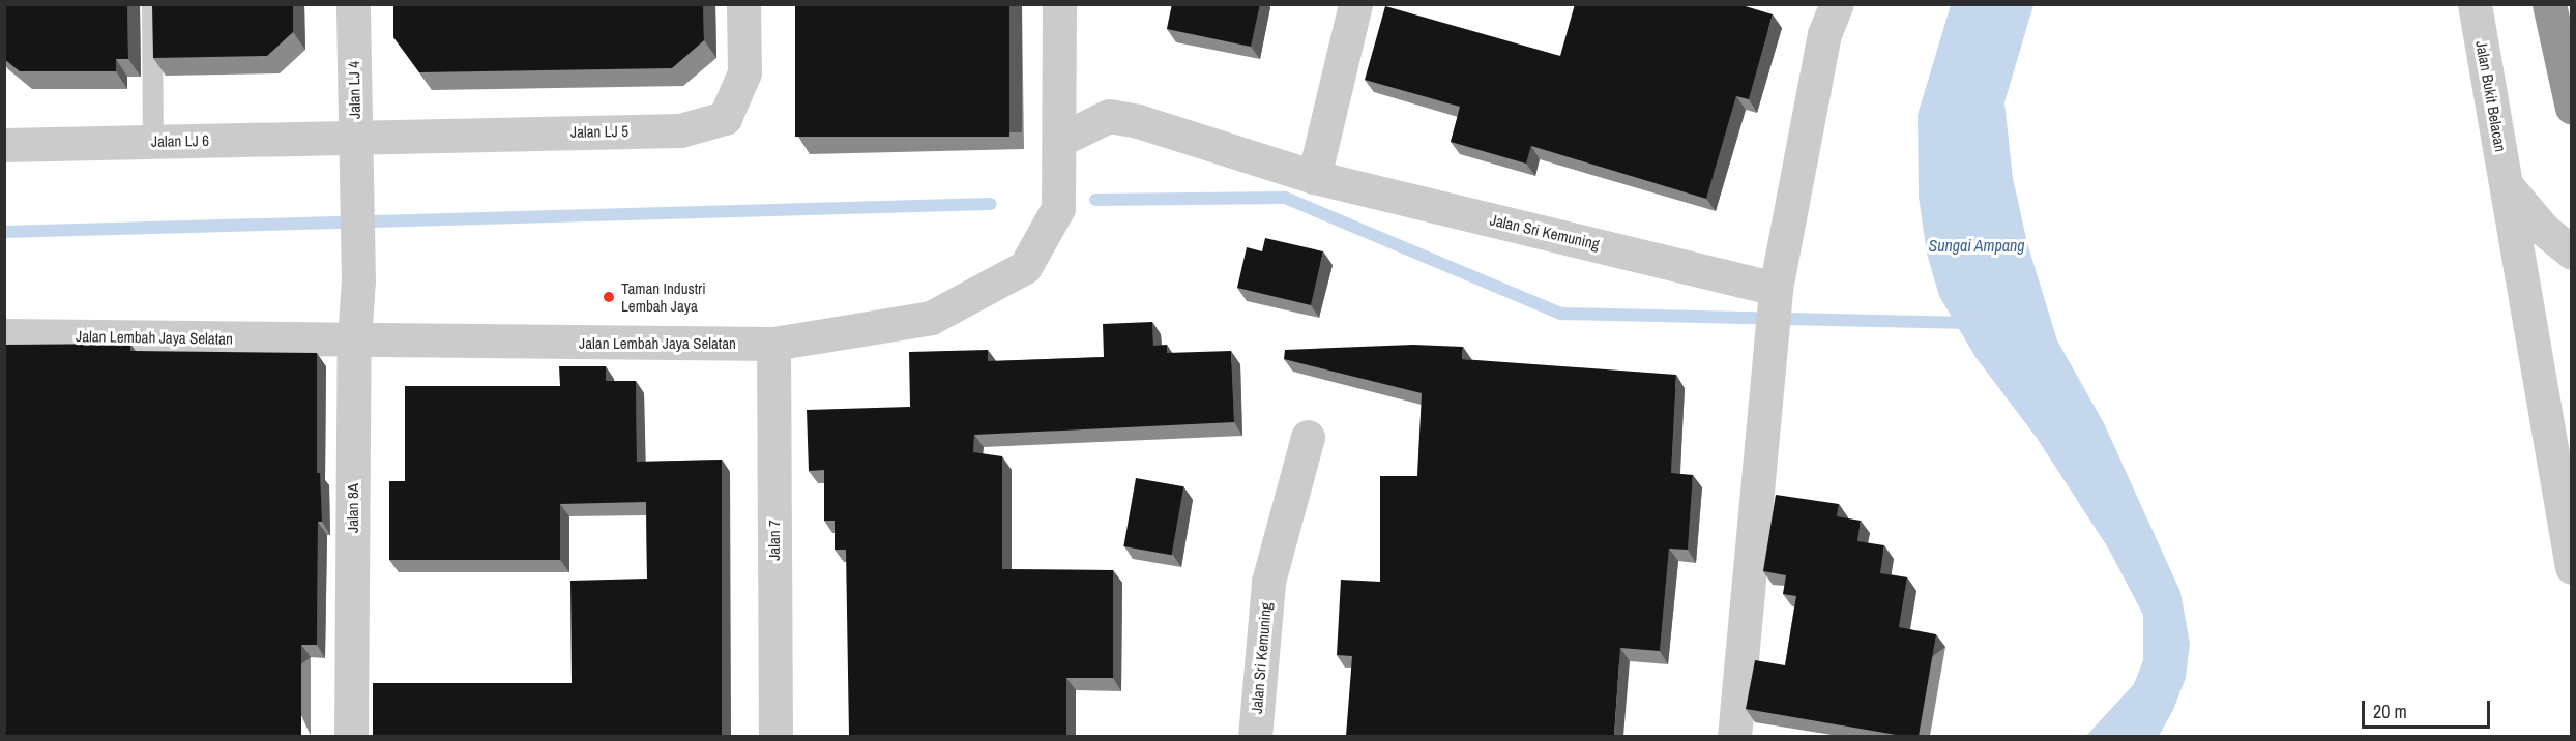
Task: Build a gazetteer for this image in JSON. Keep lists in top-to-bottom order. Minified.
{"streets":{"street":["Jalan LJ 4","Jalan Bukit Belacan","Jalan LJ 5","Jalan LJ 6","Jalan Sri Kemuning","Jalan Lembah Jaya Selatan","Jalan 8A","Jalan 7"]},"crossings":[["Jalan LJ 4","Jalan LJ 5"],["Jalan LJ 4","Jalan LJ 6"],["Jalan LJ 4","Jalan 8A"],["Jalan LJ 5","Jalan LJ 6"],["Jalan Sri Kemuning","Jalan Lembah Jaya Selatan"],["Jalan Lembah Jaya Selatan","Jalan 8A"],["Jalan Lembah Jaya Selatan","Jalan 7"]],"water":["Sungai Ampang"],"places":["Taman Industri Lembah Jaya"],"scale_bar":"20 m"}
